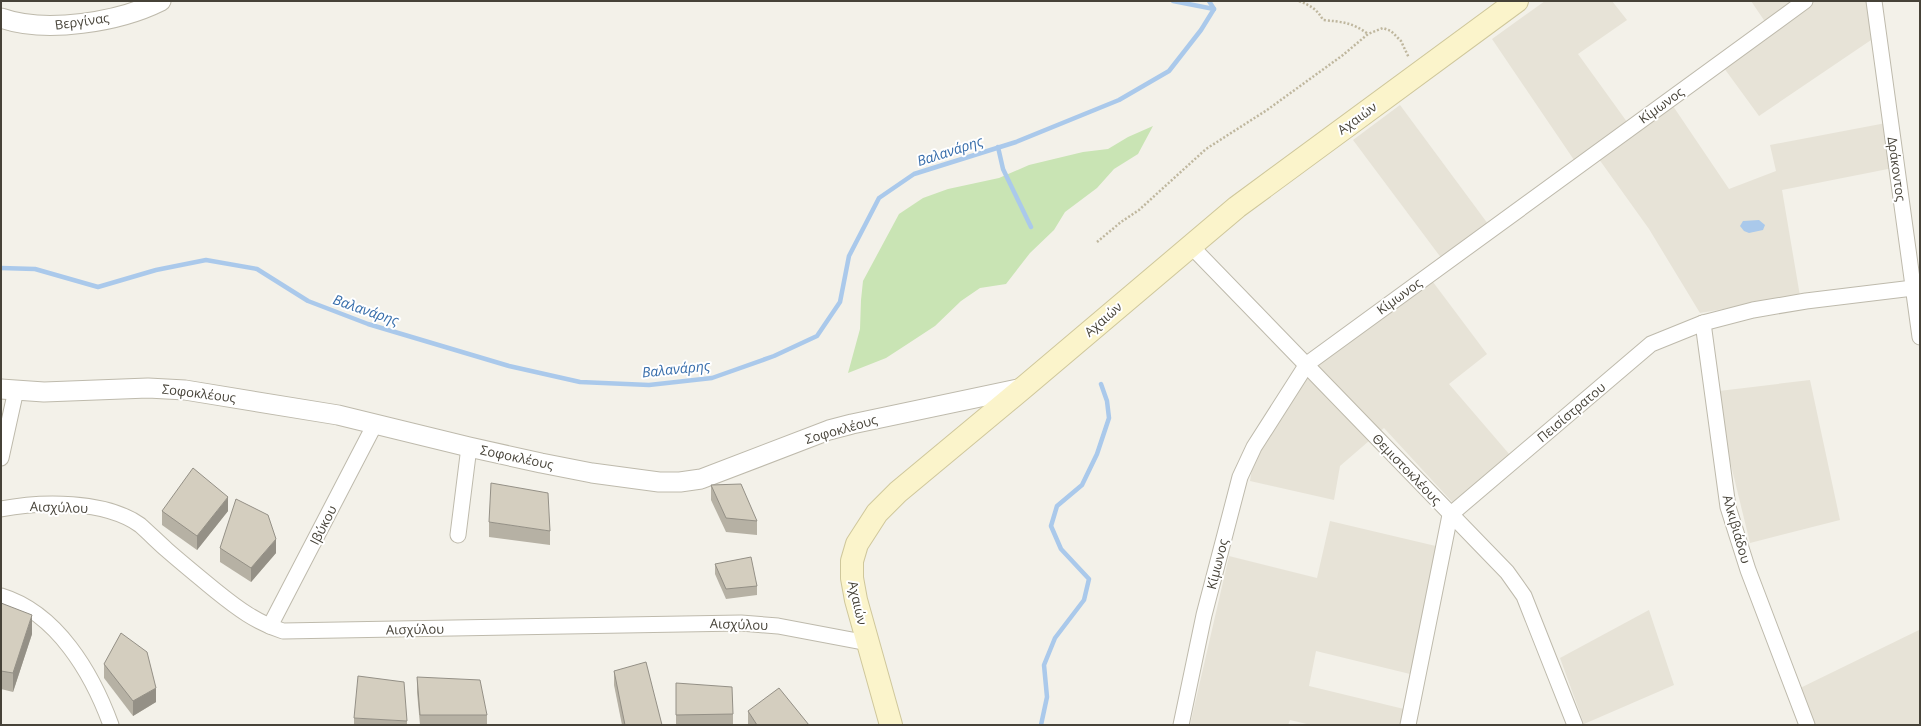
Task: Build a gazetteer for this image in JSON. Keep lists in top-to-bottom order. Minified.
{"streets":{"main road":["Αχαιών"],"street":["Βεργίνας","Κίμωνος","Δράκοντος","Σοφοκλέους","Πεισίστρατου","Θεμιστοκλέους","Αισχύλου","Ιβύκου","Αλκιβιάδου"]},"crossings":[["Κίμωνος","Θεμιστοκλέους"],["Αχαιών","Σοφοκλέους"],["Αχαιών","Θεμιστοκλέους"],["Αχαιών","Αισχύλου"],["Δράκοντος","Πεισίστρατου"],["Σοφοκλέους","Ιβύκου"],["Πεισίστρατου","Θεμιστοκλέους"],["Πεισίστρατου","Αλκιβιάδου"],["Αισχύλου","Ιβύκου"]],"water":["Βαλανάρης"]}
